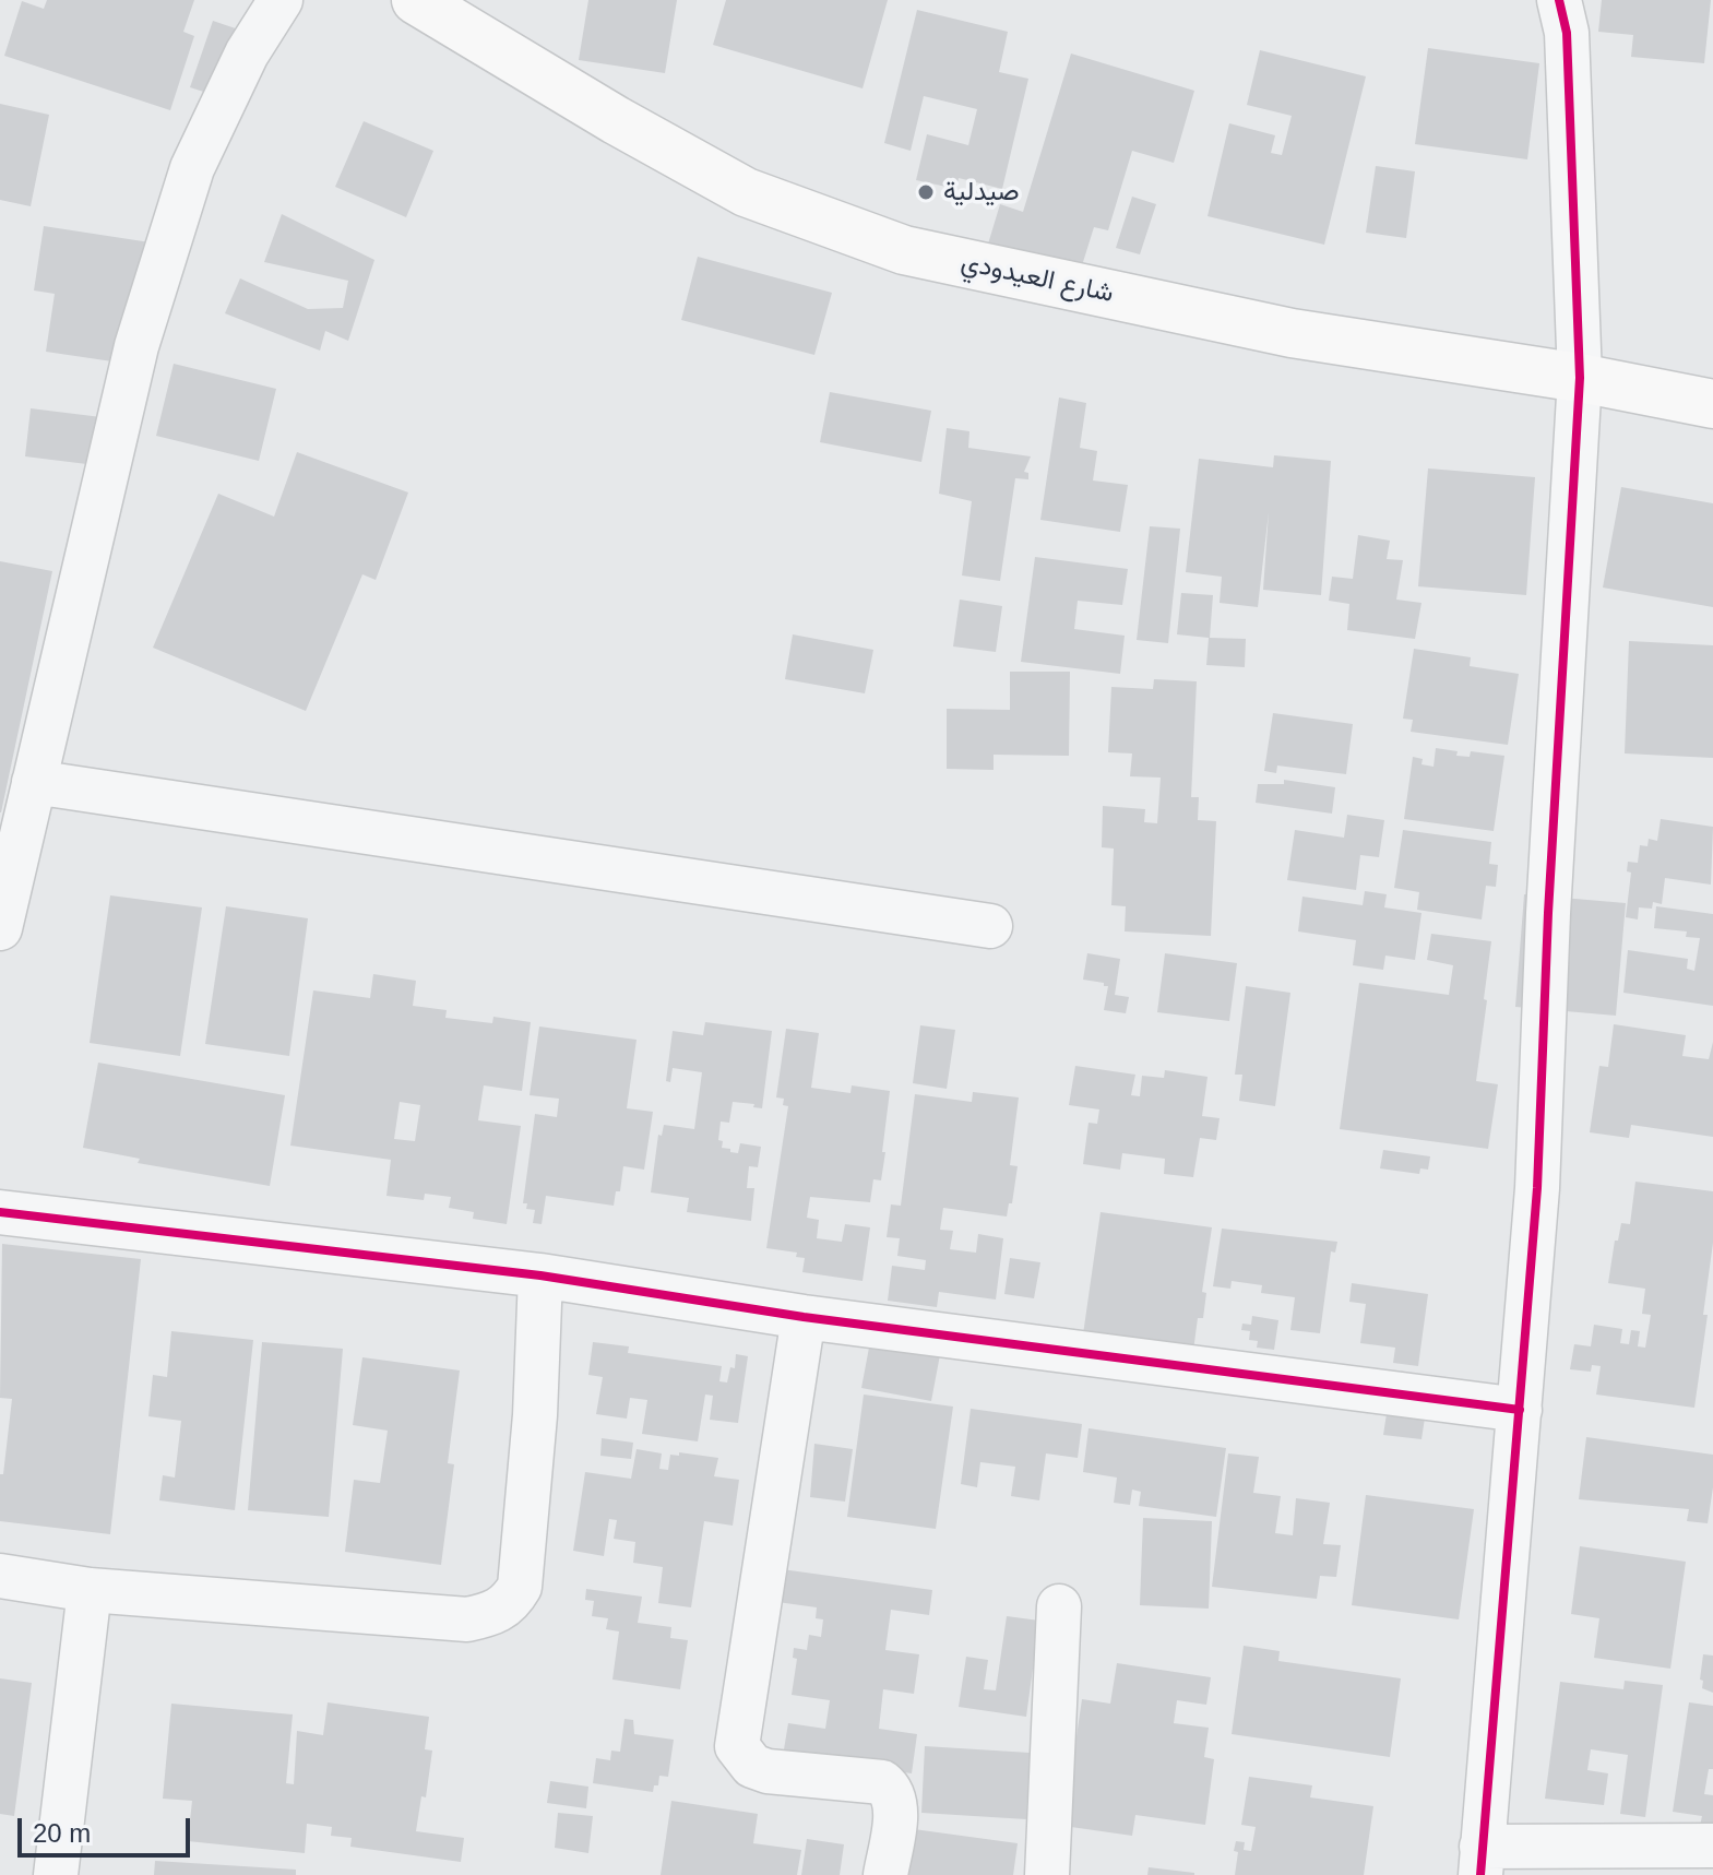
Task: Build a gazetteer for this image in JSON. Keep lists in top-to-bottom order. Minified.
{"streets":{"street":["شارع العيدودي"]},"places":["صيدلية"],"scale_bar":"20 m"}
